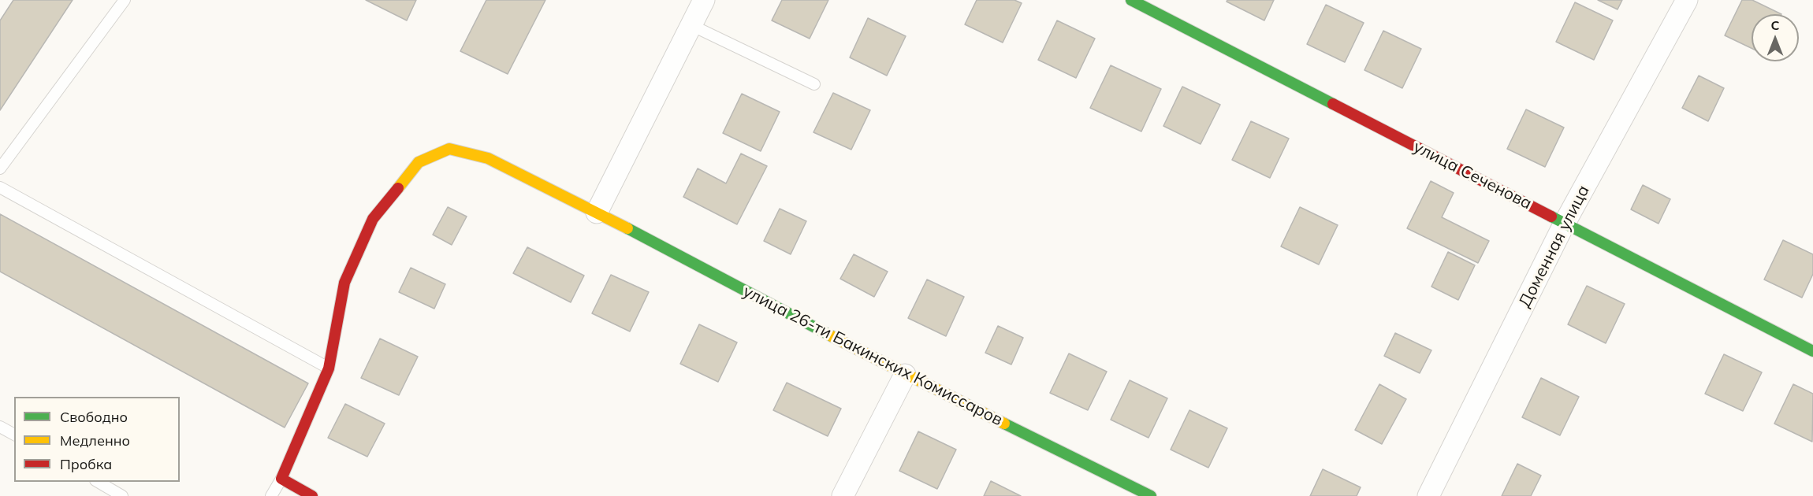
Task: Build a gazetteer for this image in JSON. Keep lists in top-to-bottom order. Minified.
{"streets":{"street":["улица Сеченова","Доменная улица","улица 26-ти Бакинских Комиссаров"]},"crossings":[["улица Сеченова","Доменная улица"]],"legend":["Свободно","Медленно","Пробка"],"north":"top"}
